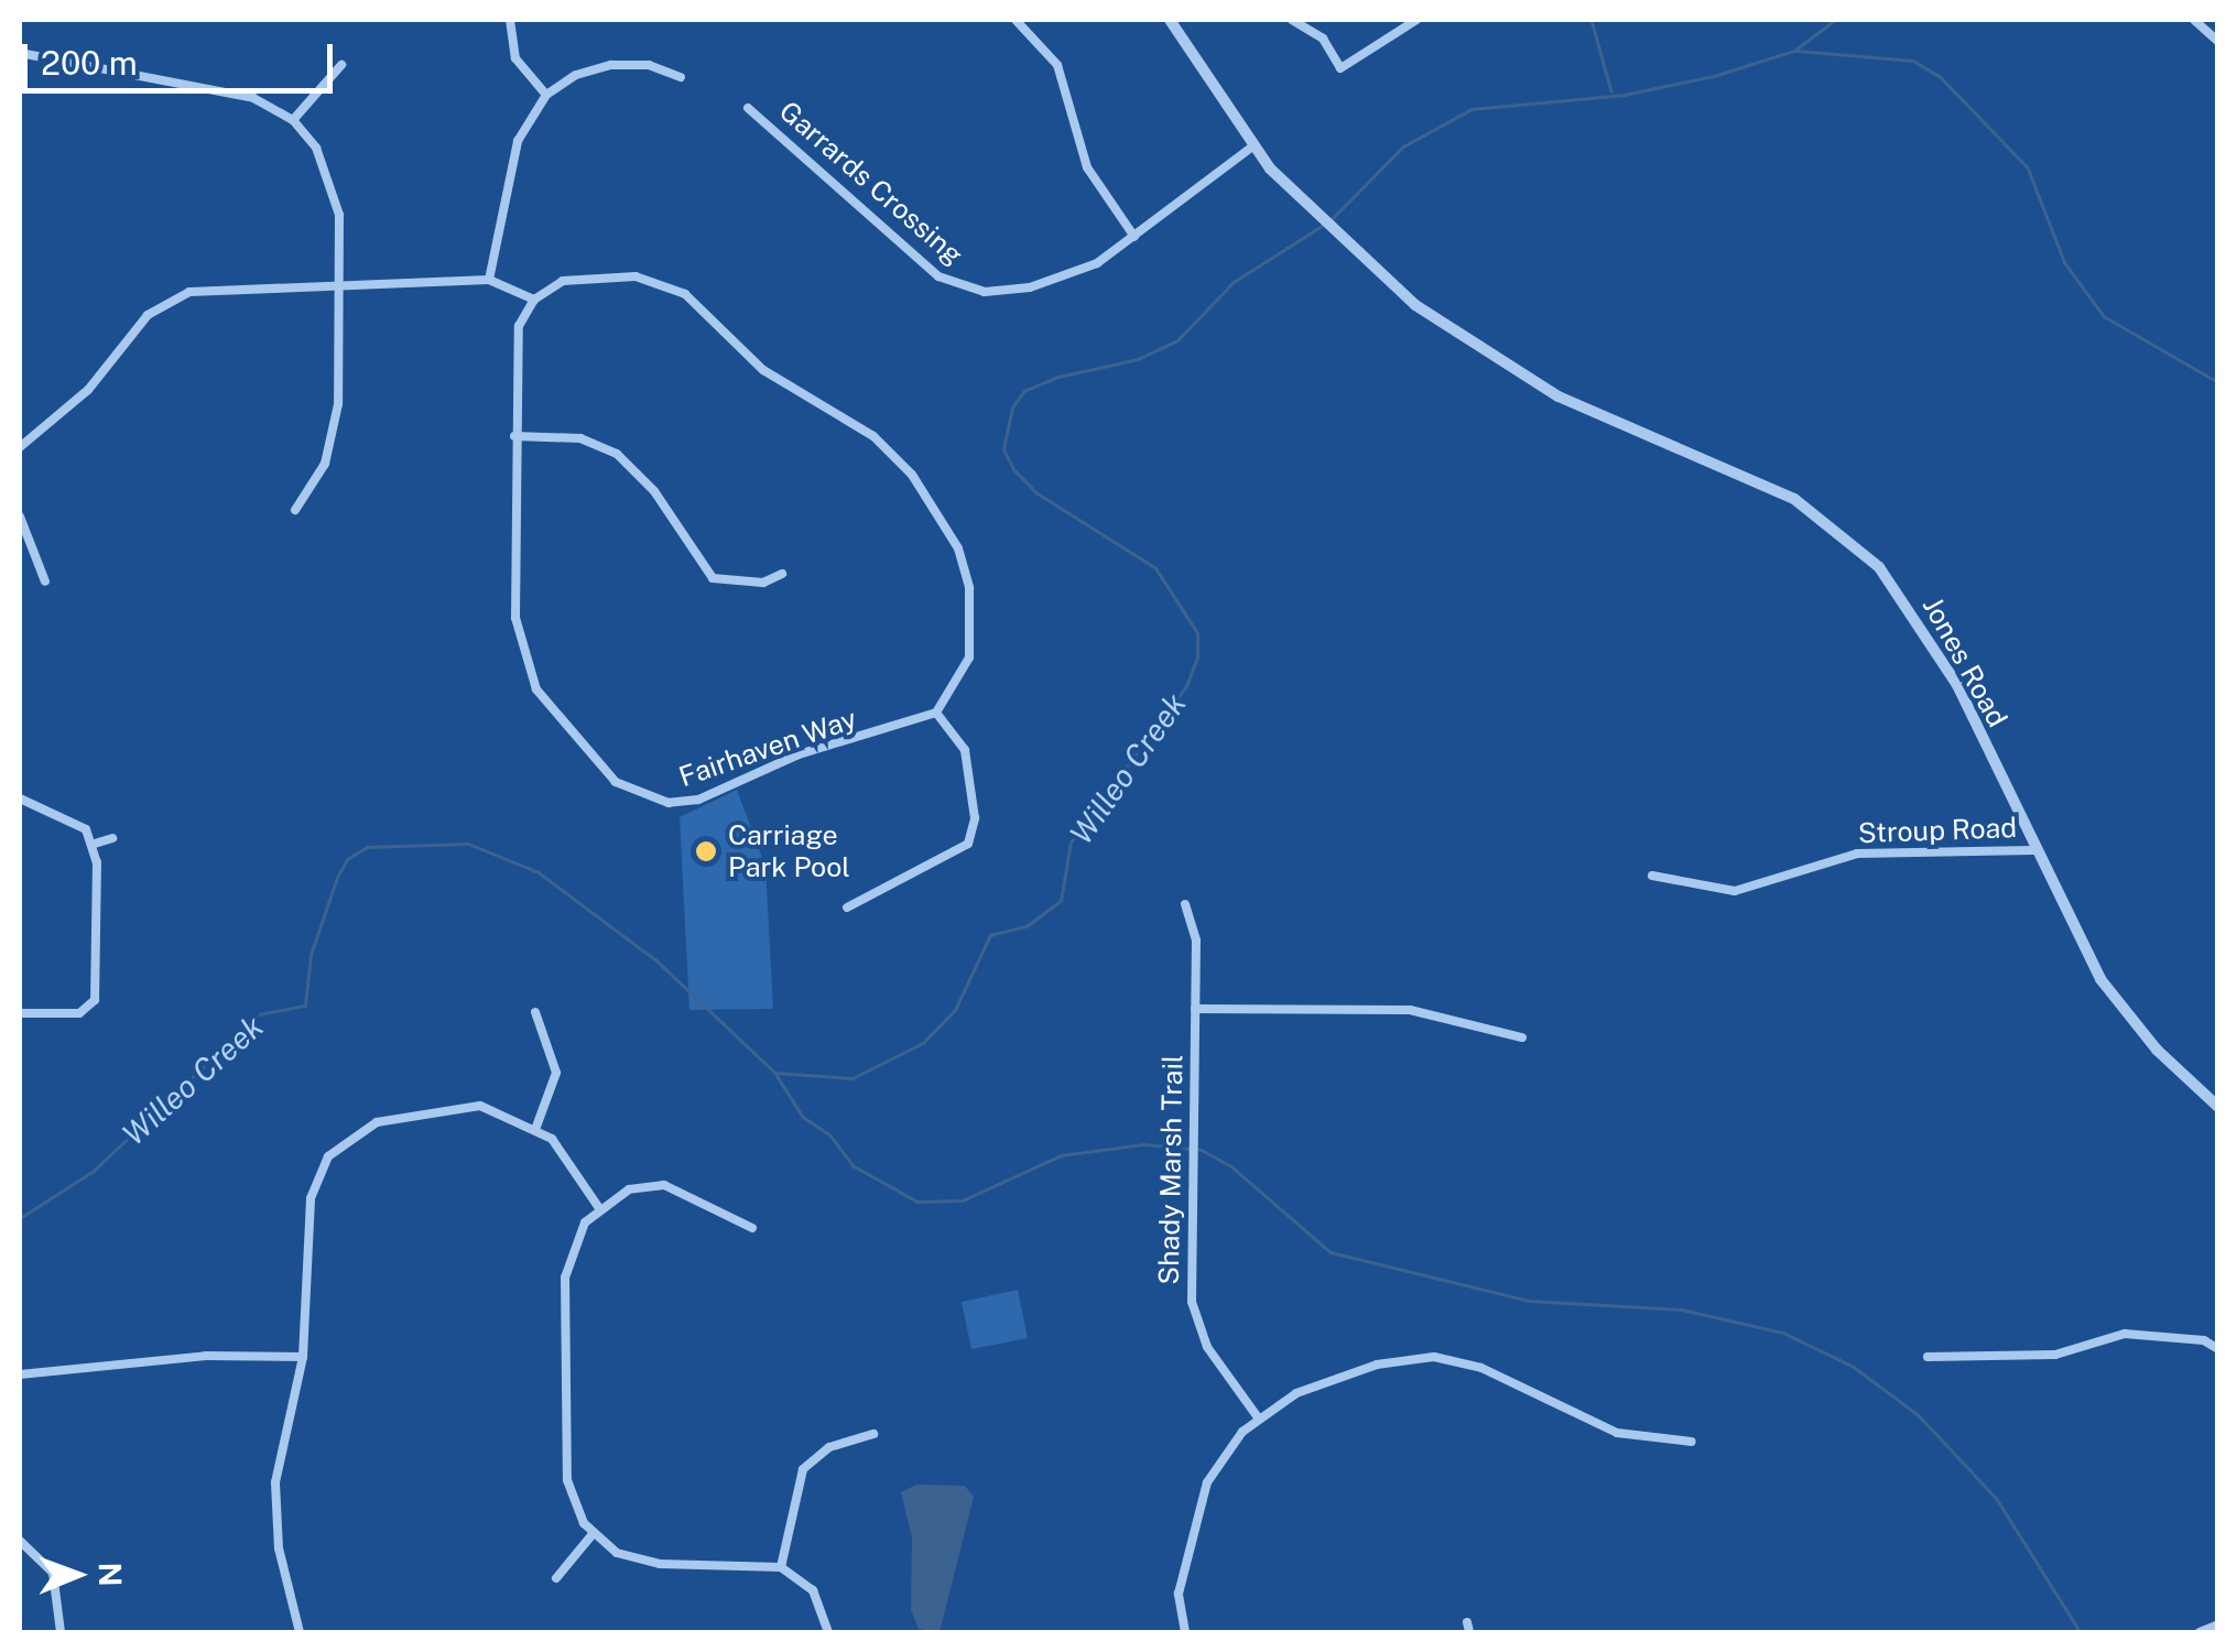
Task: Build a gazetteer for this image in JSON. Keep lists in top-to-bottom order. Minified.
{"streets":{"street":["Garrards Crossing","Jones Road","Fairhaven Way","Stroup Road","Shady Marsh Trail"]},"crossings":[["Garrards Crossing","Jones Road"],["Jones Road","Stroup Road"]],"water":["Willeo Creek"],"places":["Carriage Park Pool"],"scale_bar":"200 m","north":"right"}
